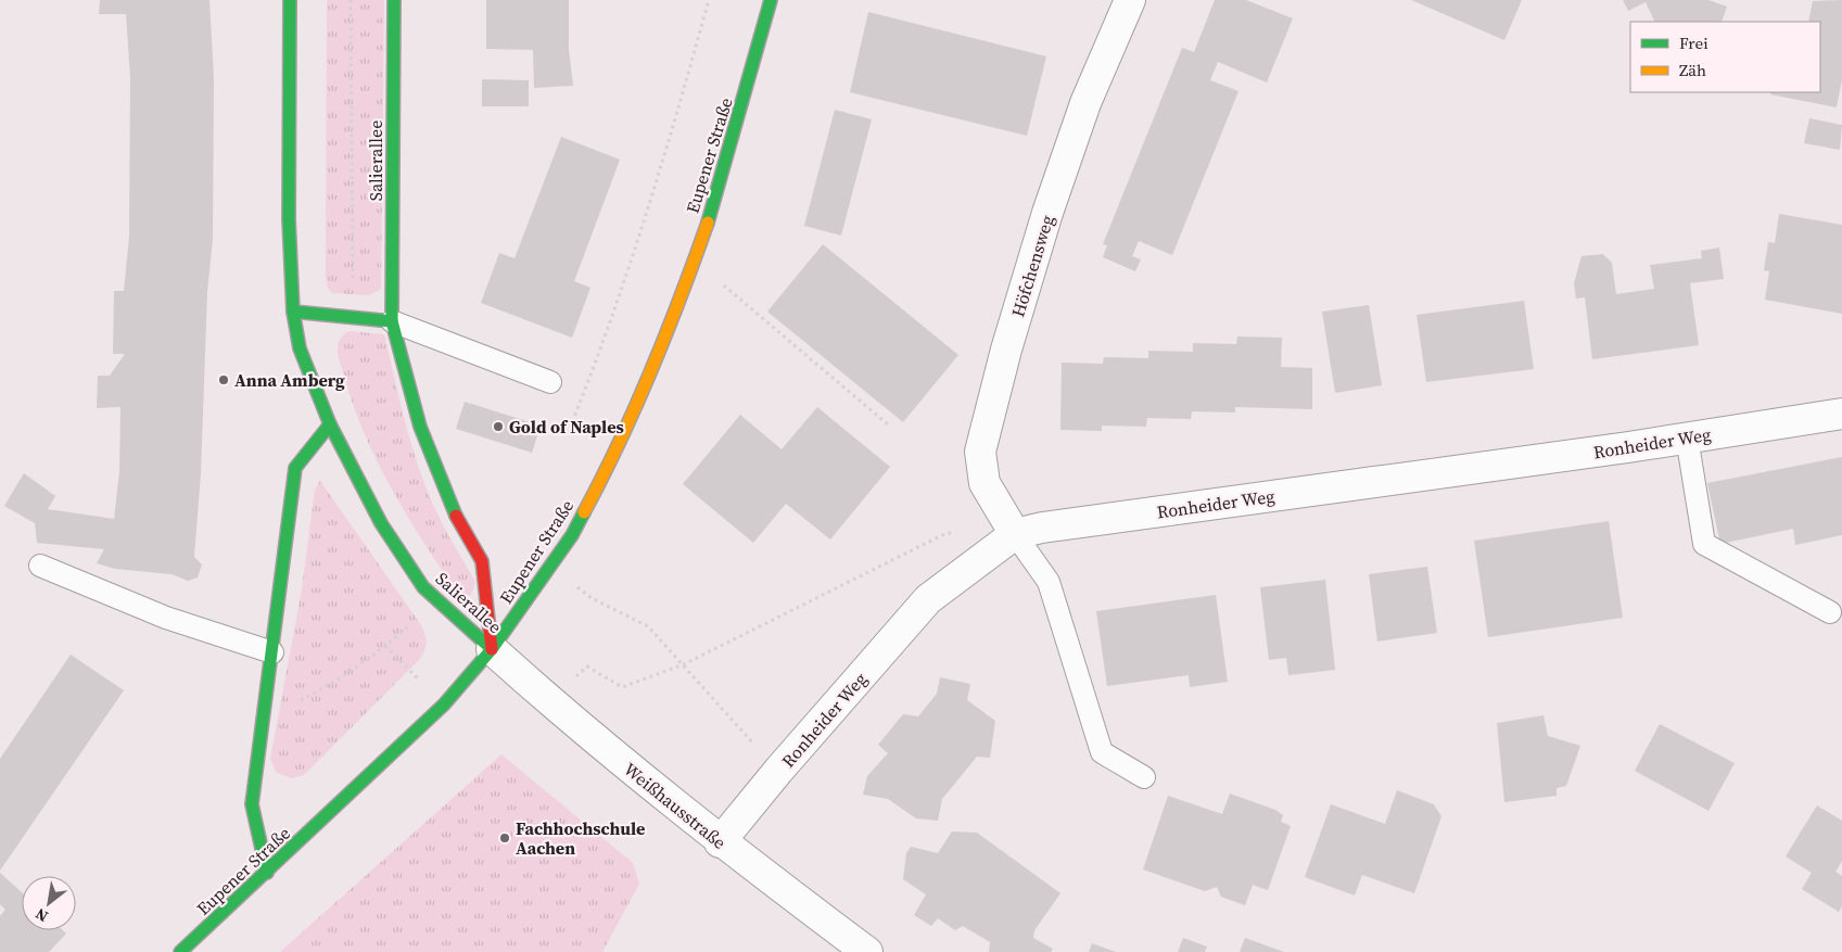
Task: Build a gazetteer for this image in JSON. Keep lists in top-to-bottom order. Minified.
{"streets":{"street":["Eupener Straße","Salierallee","Höfchensweg","Ronheider Weg","Weißhausstraße"]},"crossings":[["Eupener Straße","Salierallee"],["Eupener Straße","Weißhausstraße"],["Salierallee","Weißhausstraße"],["Höfchensweg","Ronheider Weg"],["Ronheider Weg","Weißhausstraße"]],"places":["Anna Amberg","Gold of Naples","Fachhochschule Aachen"],"legend":["Frei","Zäh"],"north":"bottom left"}
